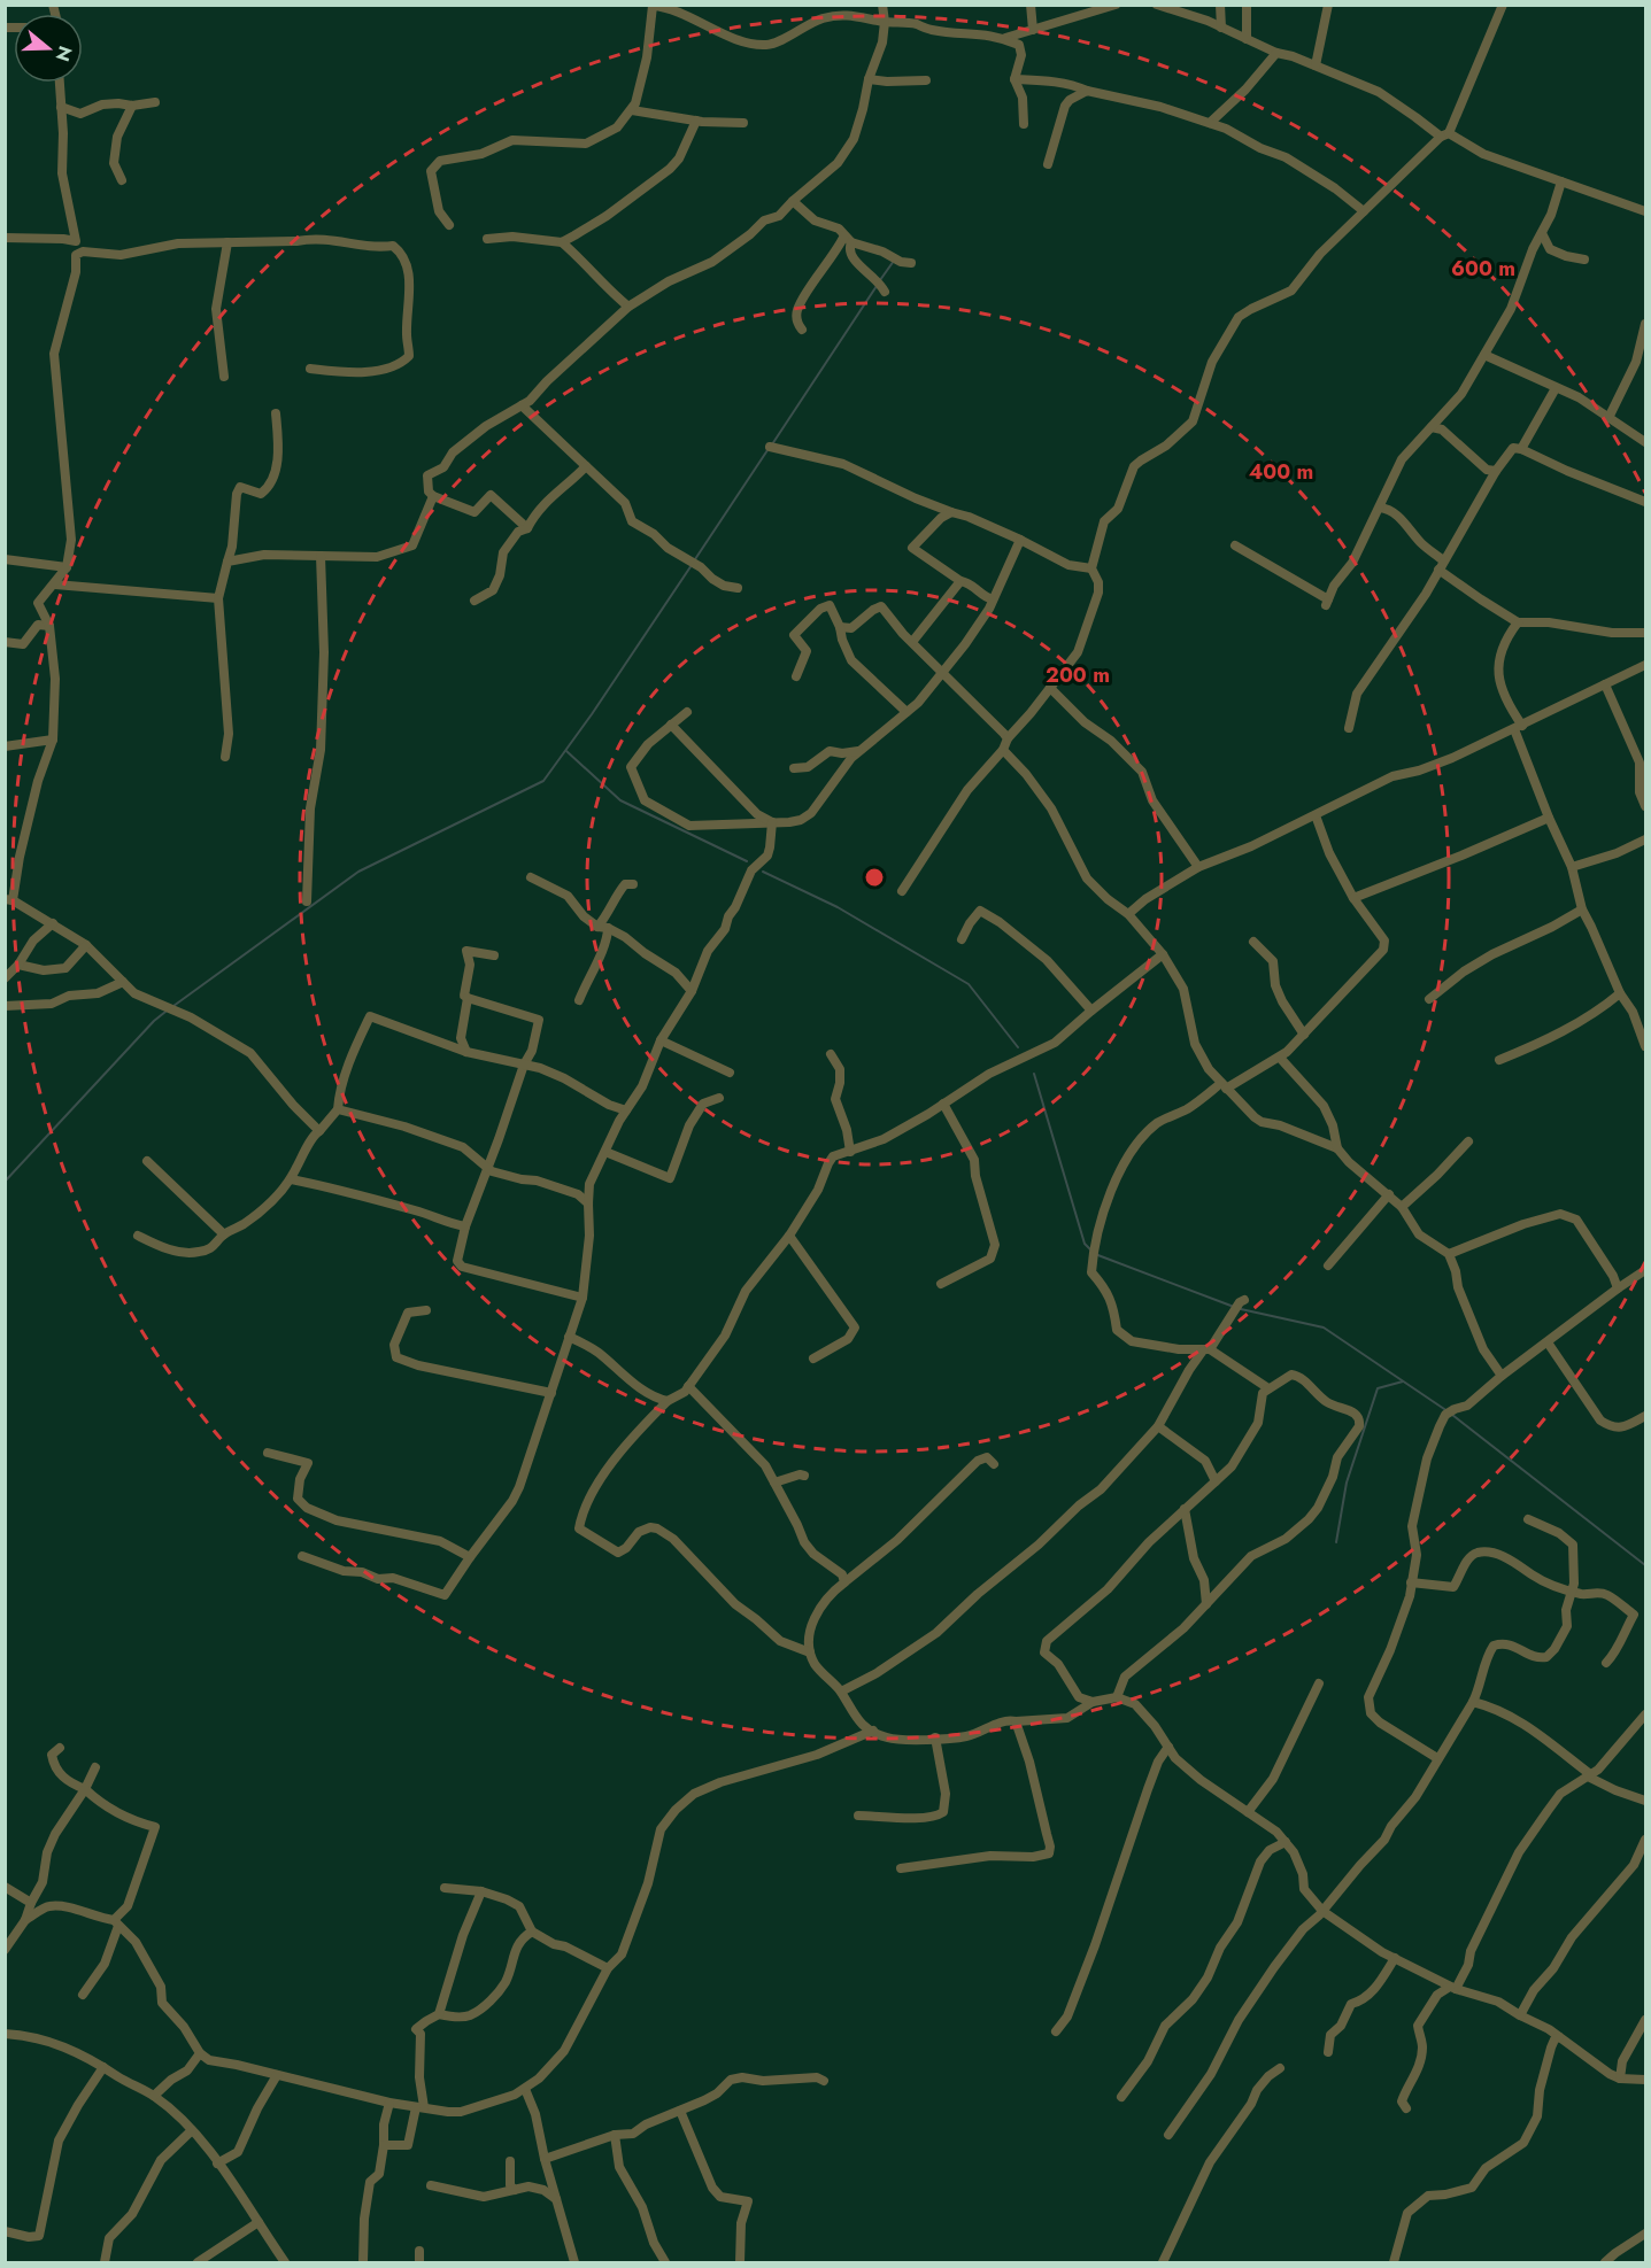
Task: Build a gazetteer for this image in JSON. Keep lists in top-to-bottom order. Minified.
{"north":"right","rings":["600 m","400 m","200 m"]}
